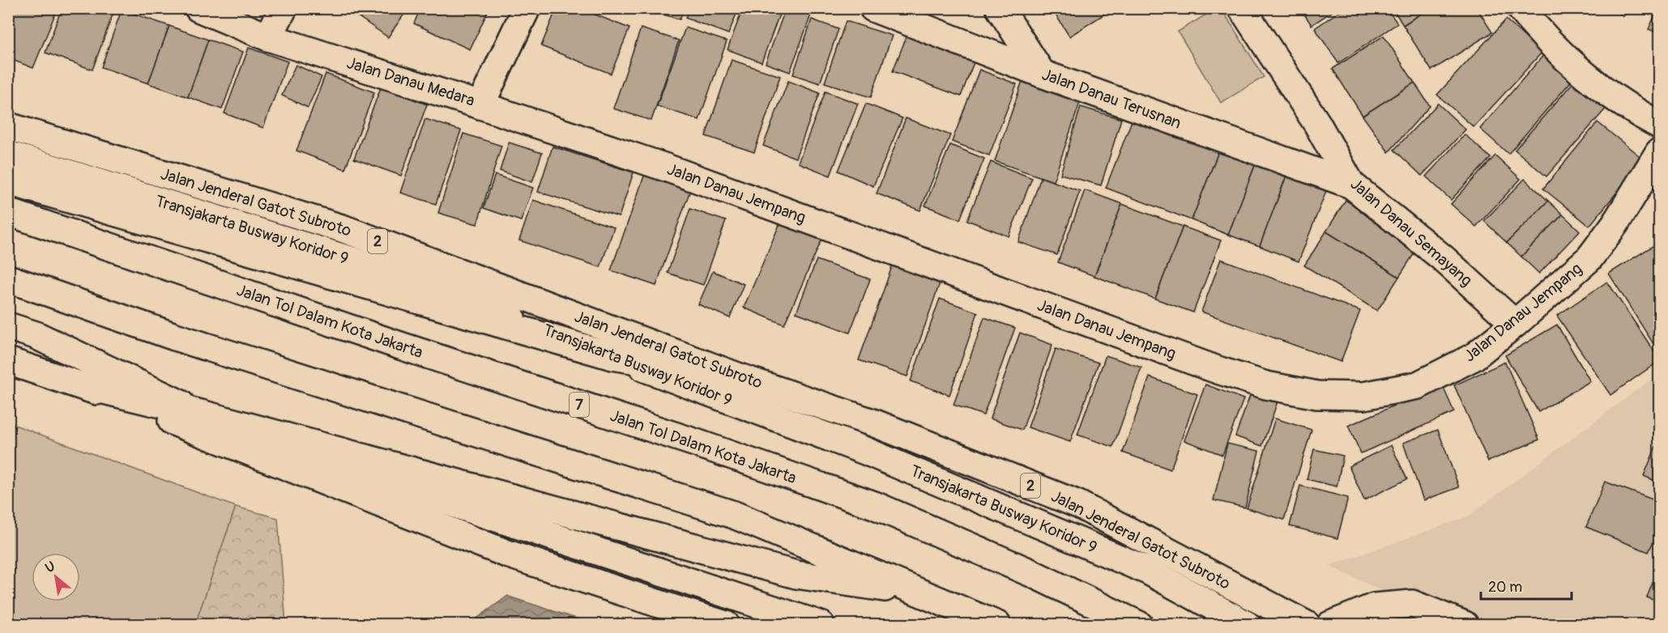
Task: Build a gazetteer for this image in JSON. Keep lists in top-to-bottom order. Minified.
{"streets":{"main road":["Jalan Danau Medara","Jalan Danau Terusnan","Jalan Danau Jempang","Jalan Jenderal Gatot Subroto","Transjakarta Busway Koridor 9","Jalan Danau Semayang","2","Jalan Tol Dalam Kota Jakarta","7"]},"crossings":[["Jalan Danau Medara","Jalan Danau Jempang"],["Jalan Danau Terusnan","Jalan Danau Semayang"],["Jalan Danau Jempang","Jalan Danau Semayang"]],"scale_bar":"20 m","north":"top left"}
